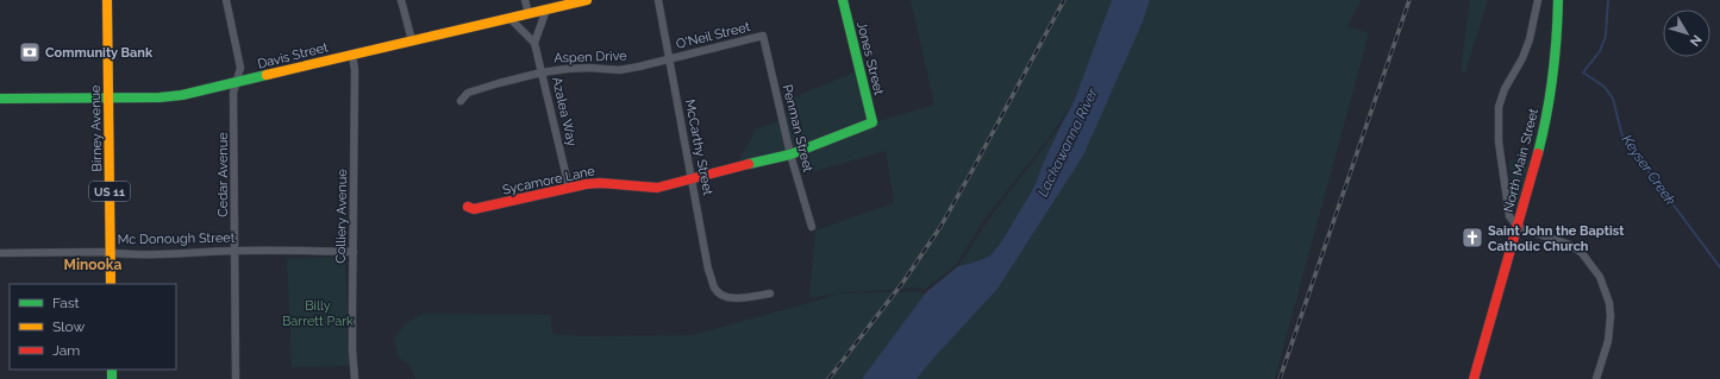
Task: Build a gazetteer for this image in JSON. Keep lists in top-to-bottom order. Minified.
{"streets":{"main road":["Davis Street","Jones Street","Birney Avenue","North Main Street","Sycamore Lane","US 11"],"street":["O'Neil Street","Aspen Drive","Azalea Way","Penman Street","McCarthy Street","Cedar Avenue","Colliery Avenue","Mc Donough Street"]},"crossings":[["O'Neil Street","Aspen Drive"],["O'Neil Street","Penman Street"],["O'Neil Street","McCarthy Street"],["Davis Street","Azalea Way"],["Davis Street","Birney Avenue"],["Davis Street","Cedar Avenue"],["Davis Street","Colliery Avenue"],["Aspen Drive","Azalea Way"],["Aspen Drive","McCarthy Street"],["Jones Street","Penman Street"],["Azalea Way","Sycamore Lane"],["Birney Avenue","Mc Donough Street"],["McCarthy Street","Sycamore Lane"],["Cedar Avenue","Mc Donough Street"],["Colliery Avenue","Mc Donough Street"]],"districts":["Minooka"],"water":["Lackawanna River","Keyser Creek"],"parks":["Billy Barrett Park"],"places":{"bank":["Community Bank"],"church":["Saint John the Baptist Catholic Church"]},"legend":["Fast","Slow","Jam"],"north":"bottom right"}
